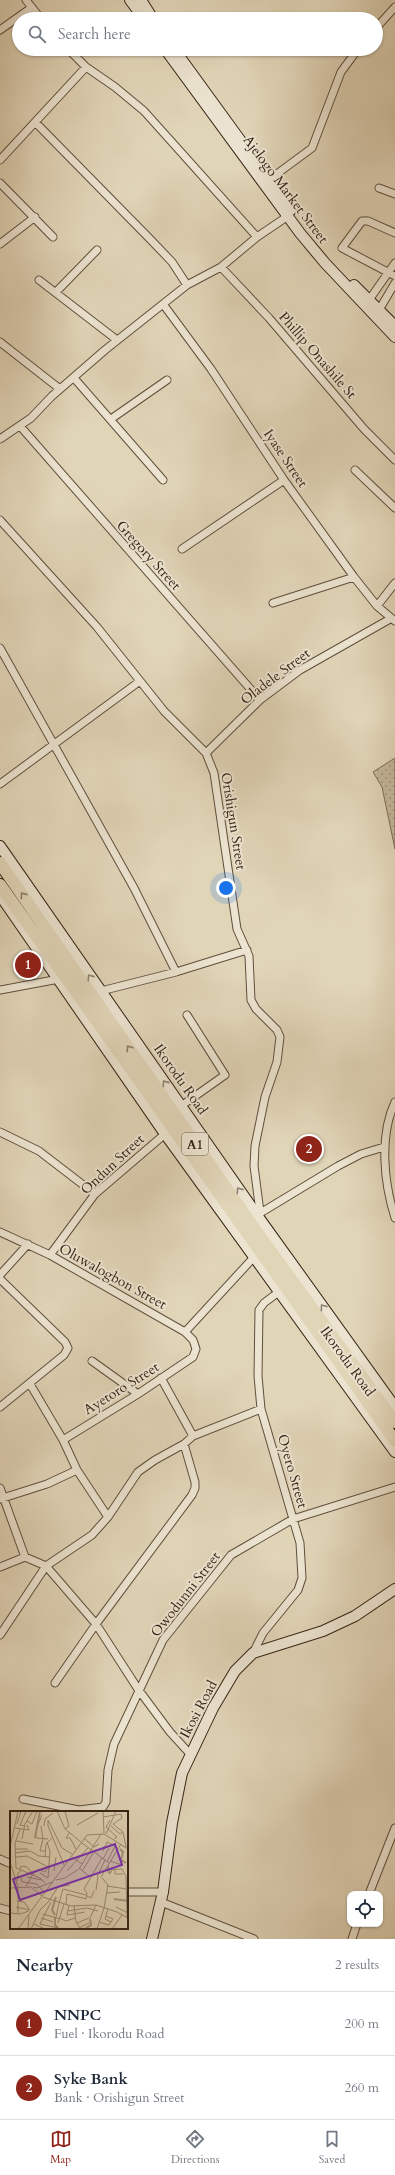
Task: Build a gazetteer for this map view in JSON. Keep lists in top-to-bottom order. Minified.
{"streets":{"highway":["Ikorodu Road","A1"],"street":["Ajelogo Market Street","Phillip Onashile St","Iyase Street","Gregory Street","Oladele Street","Orishigun Street","Ondun Street","Oluwalogbon Street","Ayetoro Street","Oyero Street","Owodunni Street","Ikosi Road"]},"crossings":[["Iyase Street","Oladele Street"],["Gregory Street","Oladele Street"],["Oladele Street","Orishigun Street"],["Orishigun Street","Ikorodu Road"],["Ikorodu Road","Ondun Street"],["Ikorodu Road","Oyero Street"],["Ondun Street","Oluwalogbon Street"],["Oluwalogbon Street","Ayetoro Street"],["Oyero Street","Owodunni Street"],["Oyero Street","Ikosi Road"]],"page":{"search":"Search here","pins":["1","2"],"heading":["Nearby","2 results"],"list":[{"mark":"1","name":"NNPC","note":"Fuel · Ikorodu Road","value":"200 m"},{"mark":"2","name":"Syke Bank","note":"Bank · Orishigun Street","value":"260 m"}],"nav":["Map","Directions","Saved"]}}
